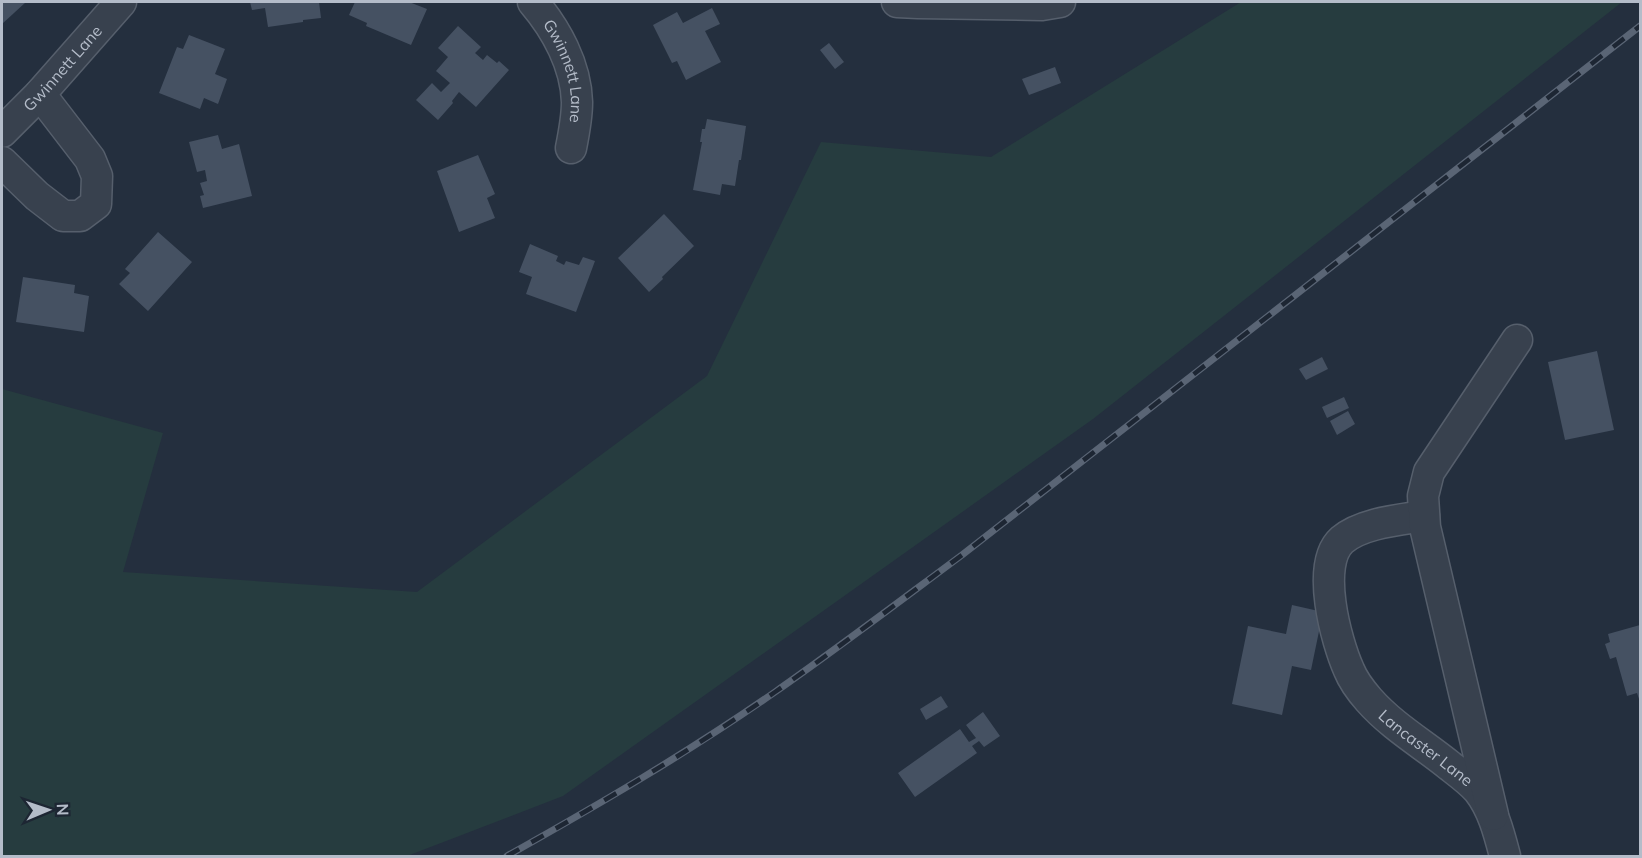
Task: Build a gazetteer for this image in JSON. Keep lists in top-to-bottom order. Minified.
{"streets":{"street":["Gwinnett Lane","Lancaster Lane"]},"north":"right"}
